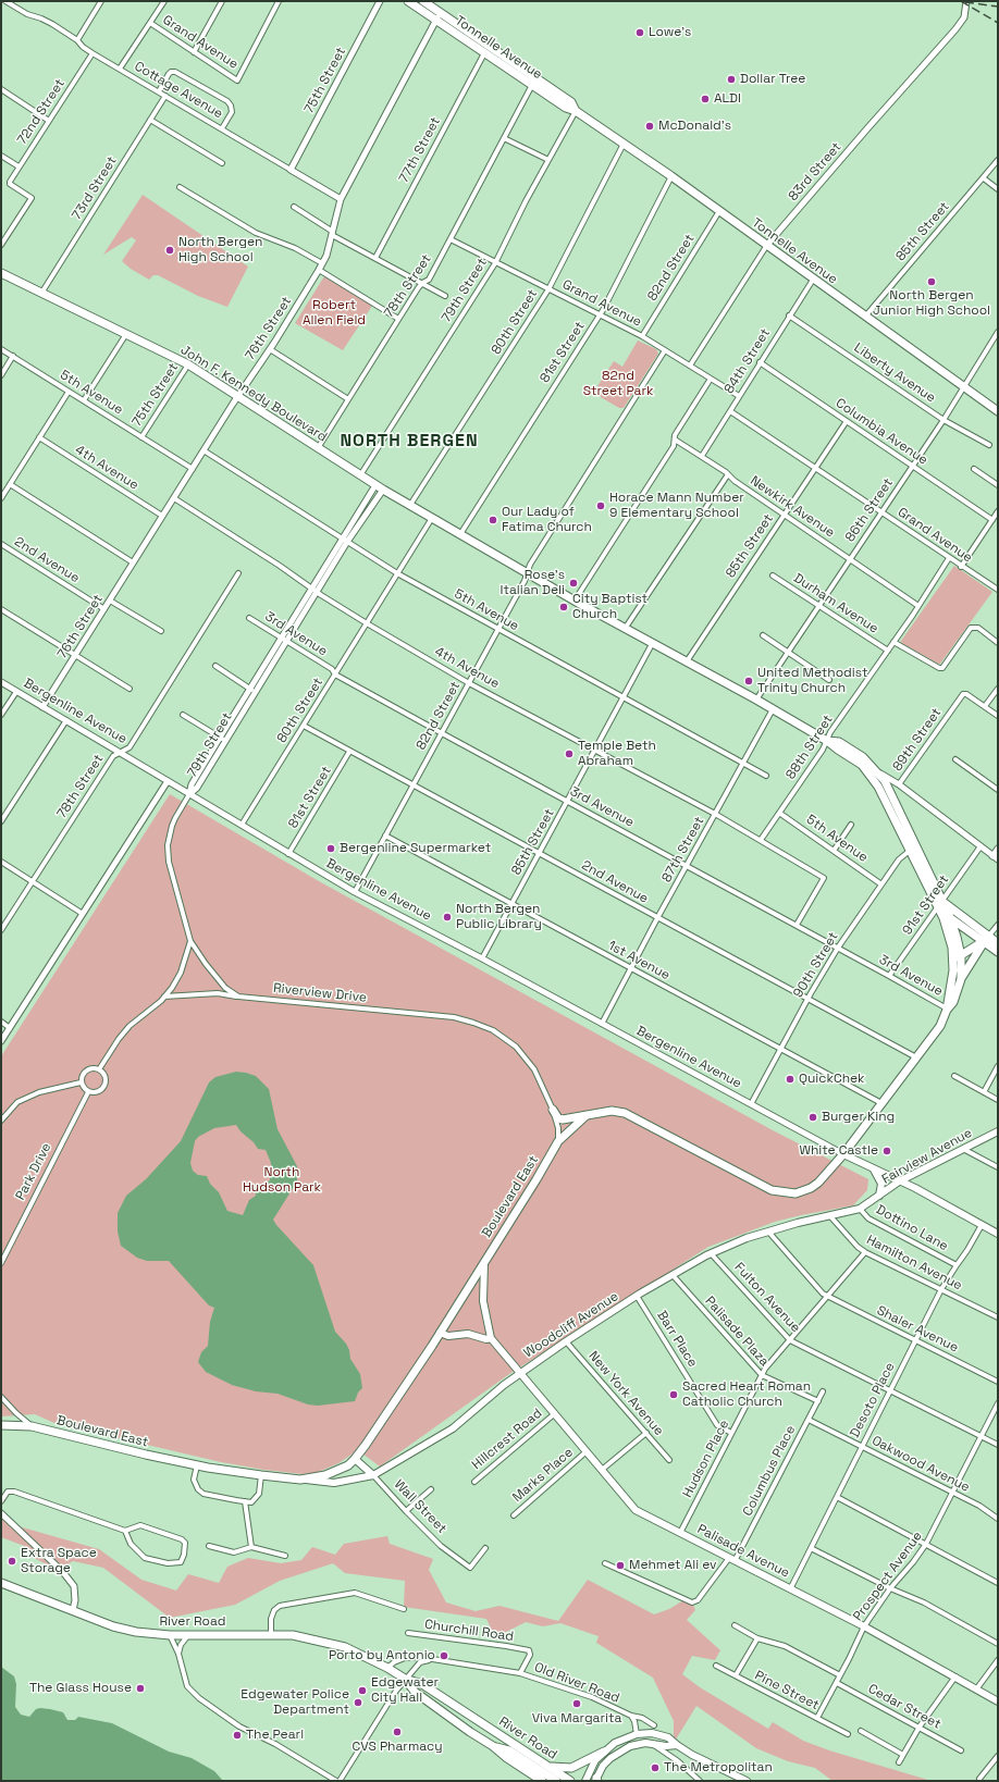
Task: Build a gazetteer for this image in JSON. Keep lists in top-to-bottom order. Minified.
{"streets":{"main road":["Tonnelle Avenue","John F. Kennedy Boulevard","Bergenline Avenue","Fairview Avenue","Boulevard East","Woodcliff Avenue","Wall Street","Palisade Avenue","River Road"],"street":["Grand Avenue","75th Street","Cottage Avenue","72nd Street","77th Street","83rd Street","73rd Street","85th Street","82nd Street","78th Street","79th Street","80th Street","76th Street","81st Street","84th Street","Liberty Avenue","5th Avenue","Columbia Avenue","4th Avenue","Newkirk Avenue","86th Street","2nd Avenue","Durham Avenue","3rd Avenue","89th Street","88th Street","87th Street","91st Street","1st Avenue","90th Street","Riverview Drive","Park Drive","Dottino Lane","Hamilton Avenue","Fulton Avenue","Shaler Avenue","Palisade Plaza","Barr Place","New York Avenue","Desoto Place","Hillcrest Road","Hudson Place","Oakwood Avenue","Columbus Place","Marks Place","Prospect Avenue","Churchill Road","Old River Road","Pine Street","Cedar Street"]},"crossings":[["Grand Avenue","83rd Street"],["Grand Avenue","85th Street"],["Grand Avenue","82nd Street"],["Grand Avenue","78th Street"],["Grand Avenue","79th Street"],["Grand Avenue","80th Street"],["Grand Avenue","81st Street"],["Grand Avenue","84th Street"],["Grand Avenue","86th Street"],["Grand Avenue","88th Street"],["Tonnelle Avenue","77th Street"],["Tonnelle Avenue","83rd Street"],["Tonnelle Avenue","85th Street"],["Tonnelle Avenue","82nd Street"],["Tonnelle Avenue","78th Street"],["Tonnelle Avenue","79th Street"],["Tonnelle Avenue","80th Street"],["Tonnelle Avenue","76th Street"],["Tonnelle Avenue","81st Street"],["Tonnelle Avenue","84th Street"],["Tonnelle Avenue","86th Street"],["75th Street","Cottage Avenue"],["75th Street","5th Avenue"],["75th Street","John F. Kennedy Boulevard"],["Cottage Avenue","72nd Street"],["Cottage Avenue","73rd Street"],["Cottage Avenue","76th Street"],["73rd Street","John F. Kennedy Boulevard"],["85th Street","5th Avenue"],["85th Street","John F. Kennedy Boulevard"],["85th Street","Columbia Avenue"],["85th Street","4th Avenue"],["85th Street","Newkirk Avenue"],["85th Street","2nd Avenue"],["85th Street","3rd Avenue"],["85th Street","Bergenline Avenue"],["85th Street","1st Avenue"],["82nd Street","5th Avenue"],["82nd Street","John F. Kennedy Boulevard"],["82nd Street","4th Avenue"],["82nd Street","2nd Avenue"],["82nd Street","3rd Avenue"],["82nd Street","Bergenline Avenue"],["82nd Street","1st Avenue"],["78th Street","John F. Kennedy Boulevard"],["78th Street","Bergenline Avenue"],["79th Street","5th Avenue"],["79th Street","John F. Kennedy Boulevard"],["79th Street","4th Avenue"],["79th Street","3rd Avenue"],["79th Street","Bergenline Avenue"],["80th Street","5th Avenue"],["80th Street","John F. Kennedy Boulevard"],["80th Street","4th Avenue"],["80th Street","2nd Avenue"],["80th Street","3rd Avenue"],["80th Street","Bergenline Avenue"],["76th Street","5th Avenue"],["76th Street","John F. Kennedy Boulevard"],["76th Street","4th Avenue"],["76th Street","2nd Avenue"],["76th Street","Bergenline Avenue"],["81st Street","John F. Kennedy Boulevard"],["81st Street","2nd Avenue"],["81st Street","Bergenline Avenue"],["84th Street","Liberty Avenue"],["84th Street","Columbia Avenue"],["84th Street","Newkirk Avenue"],["Liberty Avenue","86th Street"],["5th Avenue","88th Street"],["5th Avenue","87th Street"],["5th Avenue","90th Street"],["John F. Kennedy Boulevard","86th Street"],["John F. Kennedy Boulevard","2nd Avenue"],["John F. Kennedy Boulevard","3rd Avenue"],["John F. Kennedy Boulevard","Bergenline Avenue"],["John F. Kennedy Boulevard","88th Street"],["John F. Kennedy Boulevard","87th Street"],["John F. Kennedy Boulevard","91st Street"],["John F. Kennedy Boulevard","1st Avenue"],["John F. Kennedy Boulevard","90th Street"],["Columbia Avenue","86th Street"],["4th Avenue","88th Street"],["4th Avenue","87th Street"],["Newkirk Avenue","86th Street"],["Newkirk Avenue","88th Street"],["86th Street","Durham Avenue"],["2nd Avenue","87th Street"],["2nd Avenue","90th Street"],["Durham Avenue","88th Street"],["3rd Avenue","87th Street"],["3rd Avenue","91st Street"],["3rd Avenue","90th Street"],["Bergenline Avenue","87th Street"],["Bergenline Avenue","90th Street"],["Bergenline Avenue","Fairview Avenue"],["Bergenline Avenue","Desoto Place"],["87th Street","1st Avenue"],["1st Avenue","90th Street"],["Riverview Drive","Boulevard East"],["Fairview Avenue","Woodcliff Avenue"],["Boulevard East","Woodcliff Avenue"],["Boulevard East","Wall Street"],["Dottino Lane","Woodcliff Avenue"],["Dottino Lane","Desoto Place"],["Hamilton Avenue","Woodcliff Avenue"],["Hamilton Avenue","Desoto Place"],["Hamilton Avenue","Hudson Place"],["Fulton Avenue","Woodcliff Avenue"],["Fulton Avenue","Desoto Place"],["Fulton Avenue","Hudson Place"],["Fulton Avenue","Prospect Avenue"],["Woodcliff Avenue","Shaler Avenue"],["Woodcliff Avenue","Palisade Plaza"],["Woodcliff Avenue","Barr Place"],["Woodcliff Avenue","New York Avenue"],["Woodcliff Avenue","Wall Street"],["Woodcliff Avenue","Palisade Avenue"],["Shaler Avenue","Desoto Place"],["Shaler Avenue","Hudson Place"],["Palisade Plaza","Hudson Place"],["Palisade Plaza","Columbus Place"],["Barr Place","Hudson Place"],["Desoto Place","Oakwood Avenue"],["Desoto Place","Palisade Avenue"],["Hillcrest Road","Palisade Avenue"],["Hudson Place","Palisade Avenue"],["Oakwood Avenue","Columbus Place"],["Oakwood Avenue","Prospect Avenue"],["Columbus Place","Palisade Avenue"],["Marks Place","Palisade Avenue"],["Palisade Avenue","Prospect Avenue"],["Prospect Avenue","Pine Street"],["Prospect Avenue","Cedar Street"],["Churchill Road","Old River Road"]],"districts":["NORTH BERGEN"],"parks":["Robert Allen Field","82nd Street Park","North Hudson Park"],"places":["Lowe's","Dollar Tree","ALDI","McDonald's","North Bergen High School","North Bergen Junior High School","Horace Mann Number 9 Elementary School","Our Lady of Fatima Church","Rose's Italian Deli","City Baptist Church","United Methodist Trinity Church","Temple Beth Abraham","Bergenline Supermarket","North Bergen Public Library","QuickChek","Burger King","White Castle","Sacred Heart Roman Catholic Church","Extra Space Storage","Mehmet Ali ev","Porto by Antonio","The Glass House","Edgewater City Hall","Edgewater Police Department","Viva Margarita","CVS Pharmacy","The Pearl","The Metropolitan"]}
